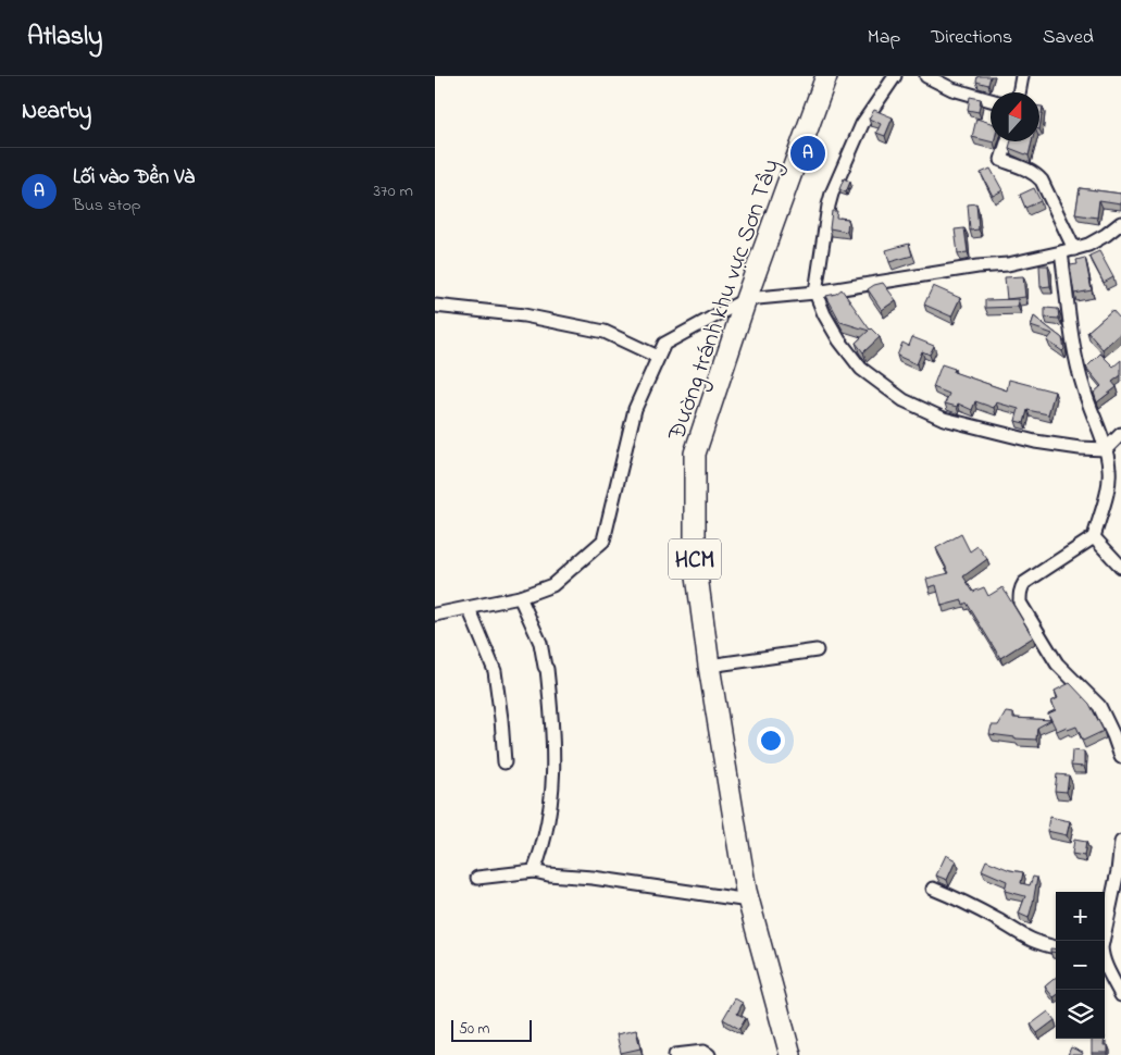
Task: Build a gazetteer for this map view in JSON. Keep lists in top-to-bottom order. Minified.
{"streets":{"highway":["Đường tránh khu vực Sơn Tây","HCM"]},"scale_bar":"50 m","north":"top","page":{"header":"Atlasly","nav":["Map","Directions","Saved"],"heading":"Nearby","pins":"A","list":[{"mark":"A","name":"Lối vào Đền Và","note":"Bus stop","value":"370 m"}],"map_buttons":["+","−"],"scale":"50 m"}}
